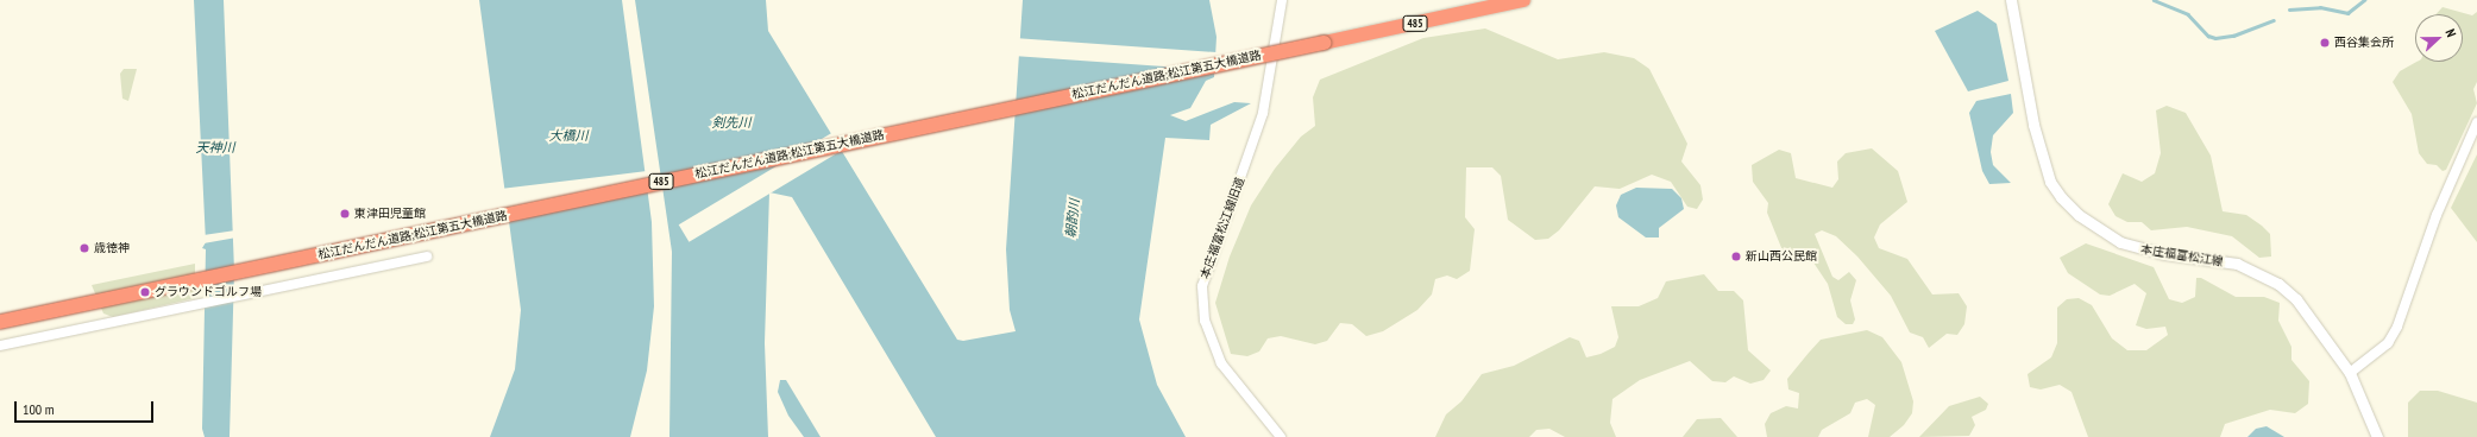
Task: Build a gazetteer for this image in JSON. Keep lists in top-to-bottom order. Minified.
{"streets":{"highway":["485","松江だんだん道路;松江第五大橋道路"],"main road":["本庄福富松江線"],"street":["本庄福富松江線旧道"]},"water":["剣先川","大橋川","天神川","朝酌川"],"places":["西谷集会所","東津田児童館","歳徳神","新山西公民館","グラウンドゴルフ場"],"scale_bar":"100 m","north":"right"}
